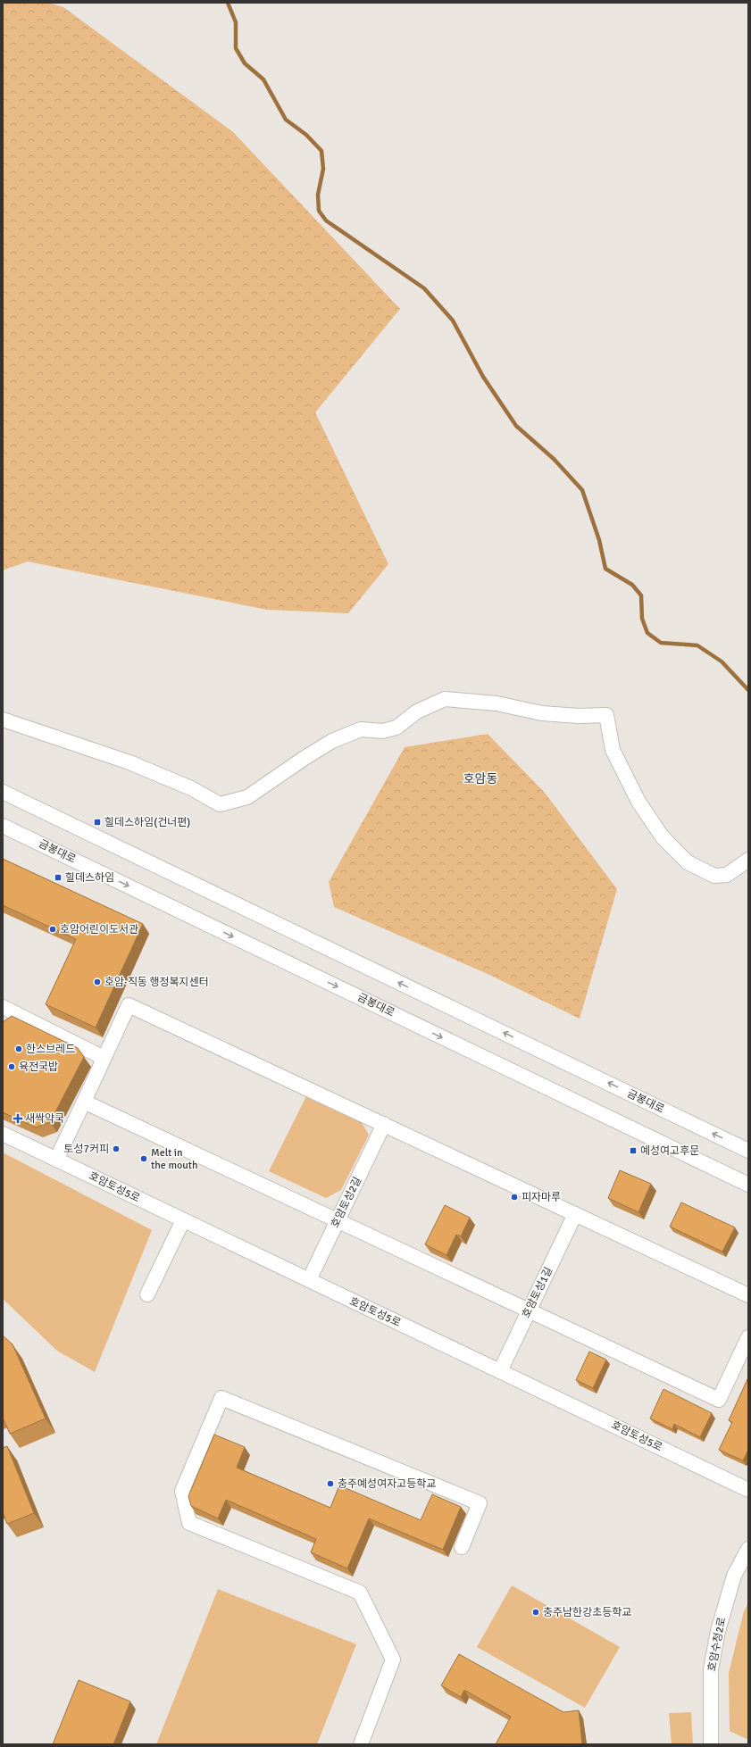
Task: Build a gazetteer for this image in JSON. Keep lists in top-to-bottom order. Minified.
{"streets":{"street":["금봉대로","호암토성5로","호암토성2길","호암토성1길","호암수청2로"]},"crossings":[["호암토성5로","호암토성2길"],["호암토성5로","호암토성1길"]],"districts":["호암동"],"places":{"transit":["힐데스하임(건너편)","힐데스하임","예성여고후문"],"other":["호암어린이도서관","호암·직동 행정복지센터","한스브레드","육전국밥","토성7커피","Melt in the mouth","피자마루","충주예성여자고등학교","충주남한강초등학교"],"health":["새싹약국"]}}
